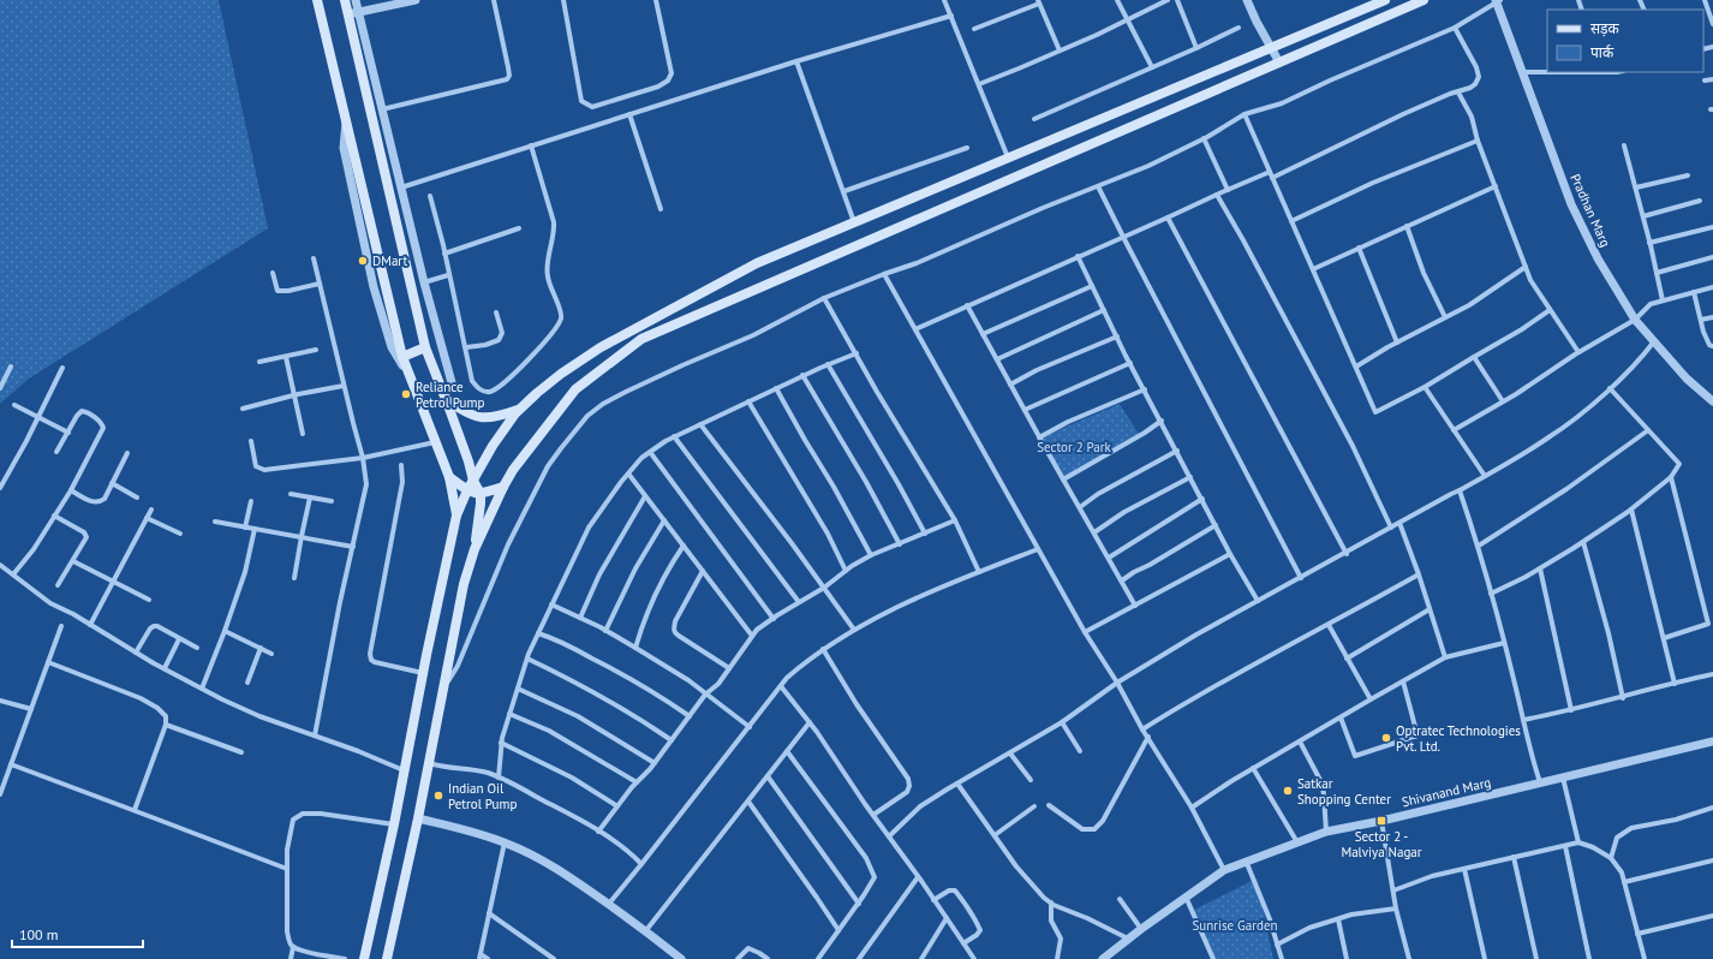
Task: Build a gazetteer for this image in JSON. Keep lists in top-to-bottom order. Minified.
{"streets":{"street":["Pradhan Marg","Shivanand Marg"]},"parks":["Sector 2 Park","Sunrise Garden"],"places":{"other":["DMart","Reliance Petrol Pump","Optratec Technologies Pvt. Ltd.","Satkar Shopping Center","Indian Oil Petrol Pump"],"transit":["Sector 2 - Malviya Nagar"]},"legend":["सड़क","पार्क"],"scale_bar":"100 m"}
